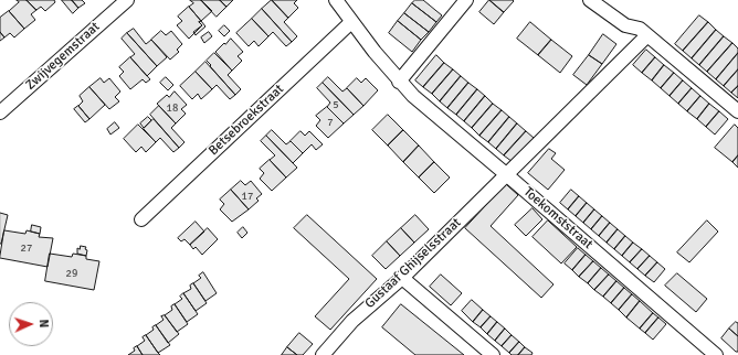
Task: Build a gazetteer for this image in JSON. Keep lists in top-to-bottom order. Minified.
{"streets":{"street":["Zwijvegemstraat","Betsebroekstraat","Toekomststraat","Gustaaf Ghijselsstraat"]},"crossings":[["Betsebroekstraat","Toekomststraat"],["Toekomststraat","Gustaaf Ghijselsstraat"]],"house_numbers":["5","18","7","17","27","29"],"north":"right"}
